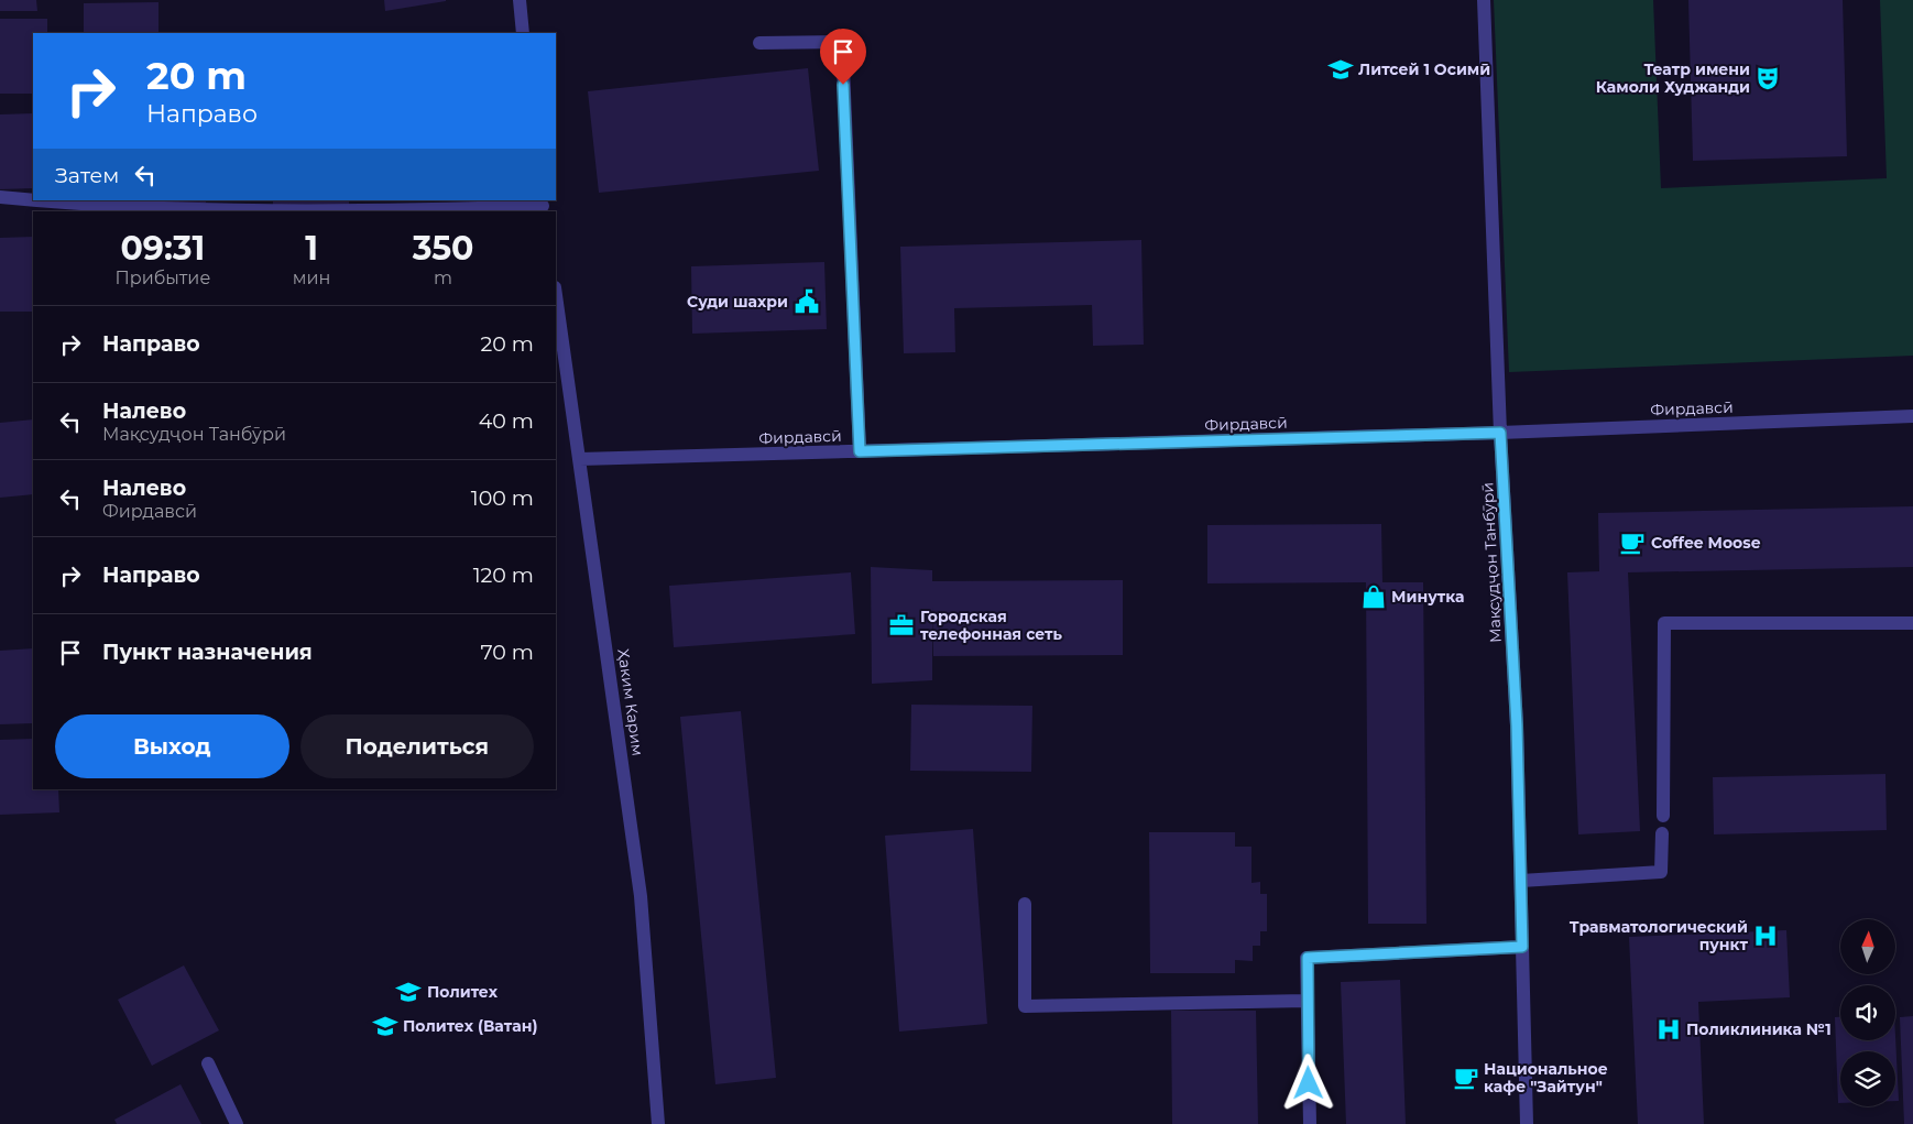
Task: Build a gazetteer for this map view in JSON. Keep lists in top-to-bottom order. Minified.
{"streets":{"street":["Фирдавсӣ","Мақсудҷон Танбӯрӣ","Ҳаким Карим"]},"crossings":[["Фирдавсӣ","Мақсудҷон Танбӯрӣ"],["Фирдавсӣ","Ҳаким Карим"]],"places":{"school or university":["Литсей 1 Осимӣ","Политех","Политех (Ватан)"],"theatre":["Театр имени Камоли Худжанди"],"public building":["Суди шахри"],"cafe":["Coffee Moose","Национальное кафе \"Зайтун\""],"shop":["Минутка"],"office":["Городская телефонная сеть"],"hospital":["Травматологический пункт","Поликлиника №1"]},"north":"top","page":{"turn":["20 m","Направо"],"then":"Затем","eta":["09:31","Прибытие","1","мин","350","m"],"list":[{"name":"Направо","value":"20 m"},{"name":"Налево","note":"Мақсудҷон Танбӯрӣ","value":"40 m"},{"name":"Налево","note":"Фирдавсӣ","value":"100 m"},{"name":"Направо","value":"120 m"},{"name":"Пункт назначения","value":"70 m"}],"buttons":["Выход","Поделиться"]}}
